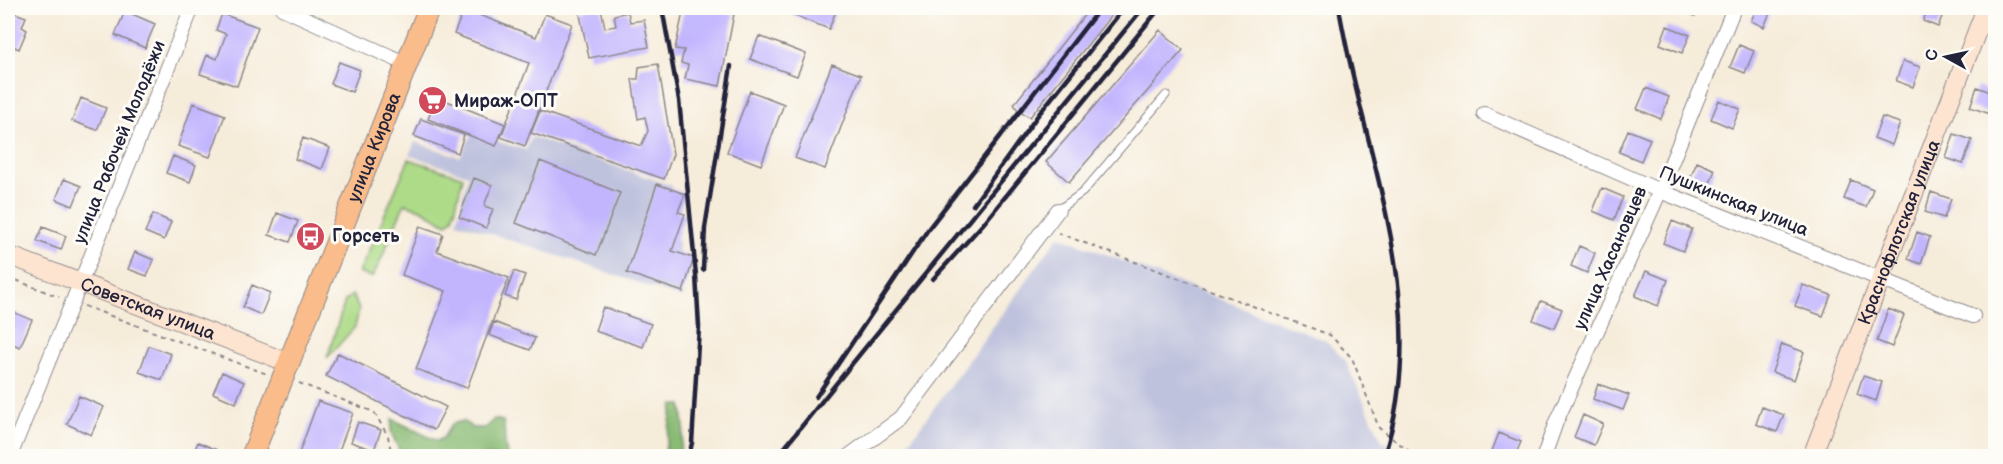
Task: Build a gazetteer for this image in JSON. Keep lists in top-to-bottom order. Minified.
{"streets":{"main road":["улица Кирова"],"street":["улица Рабочей Молодёжи","Пушкинская улица","Краснофлотская улица","улица Хасановцев","Советская улица"]},"crossings":[["улица Рабочей Молодёжи","Советская улица"],["улица Кирова","Советская улица"],["Пушкинская улица","Краснофлотская улица"],["Пушкинская улица","улица Хасановцев"]],"places":{"supermarket":["Мираж-ОПТ"],"bus stop":["Горсеть"]},"north":"left"}
